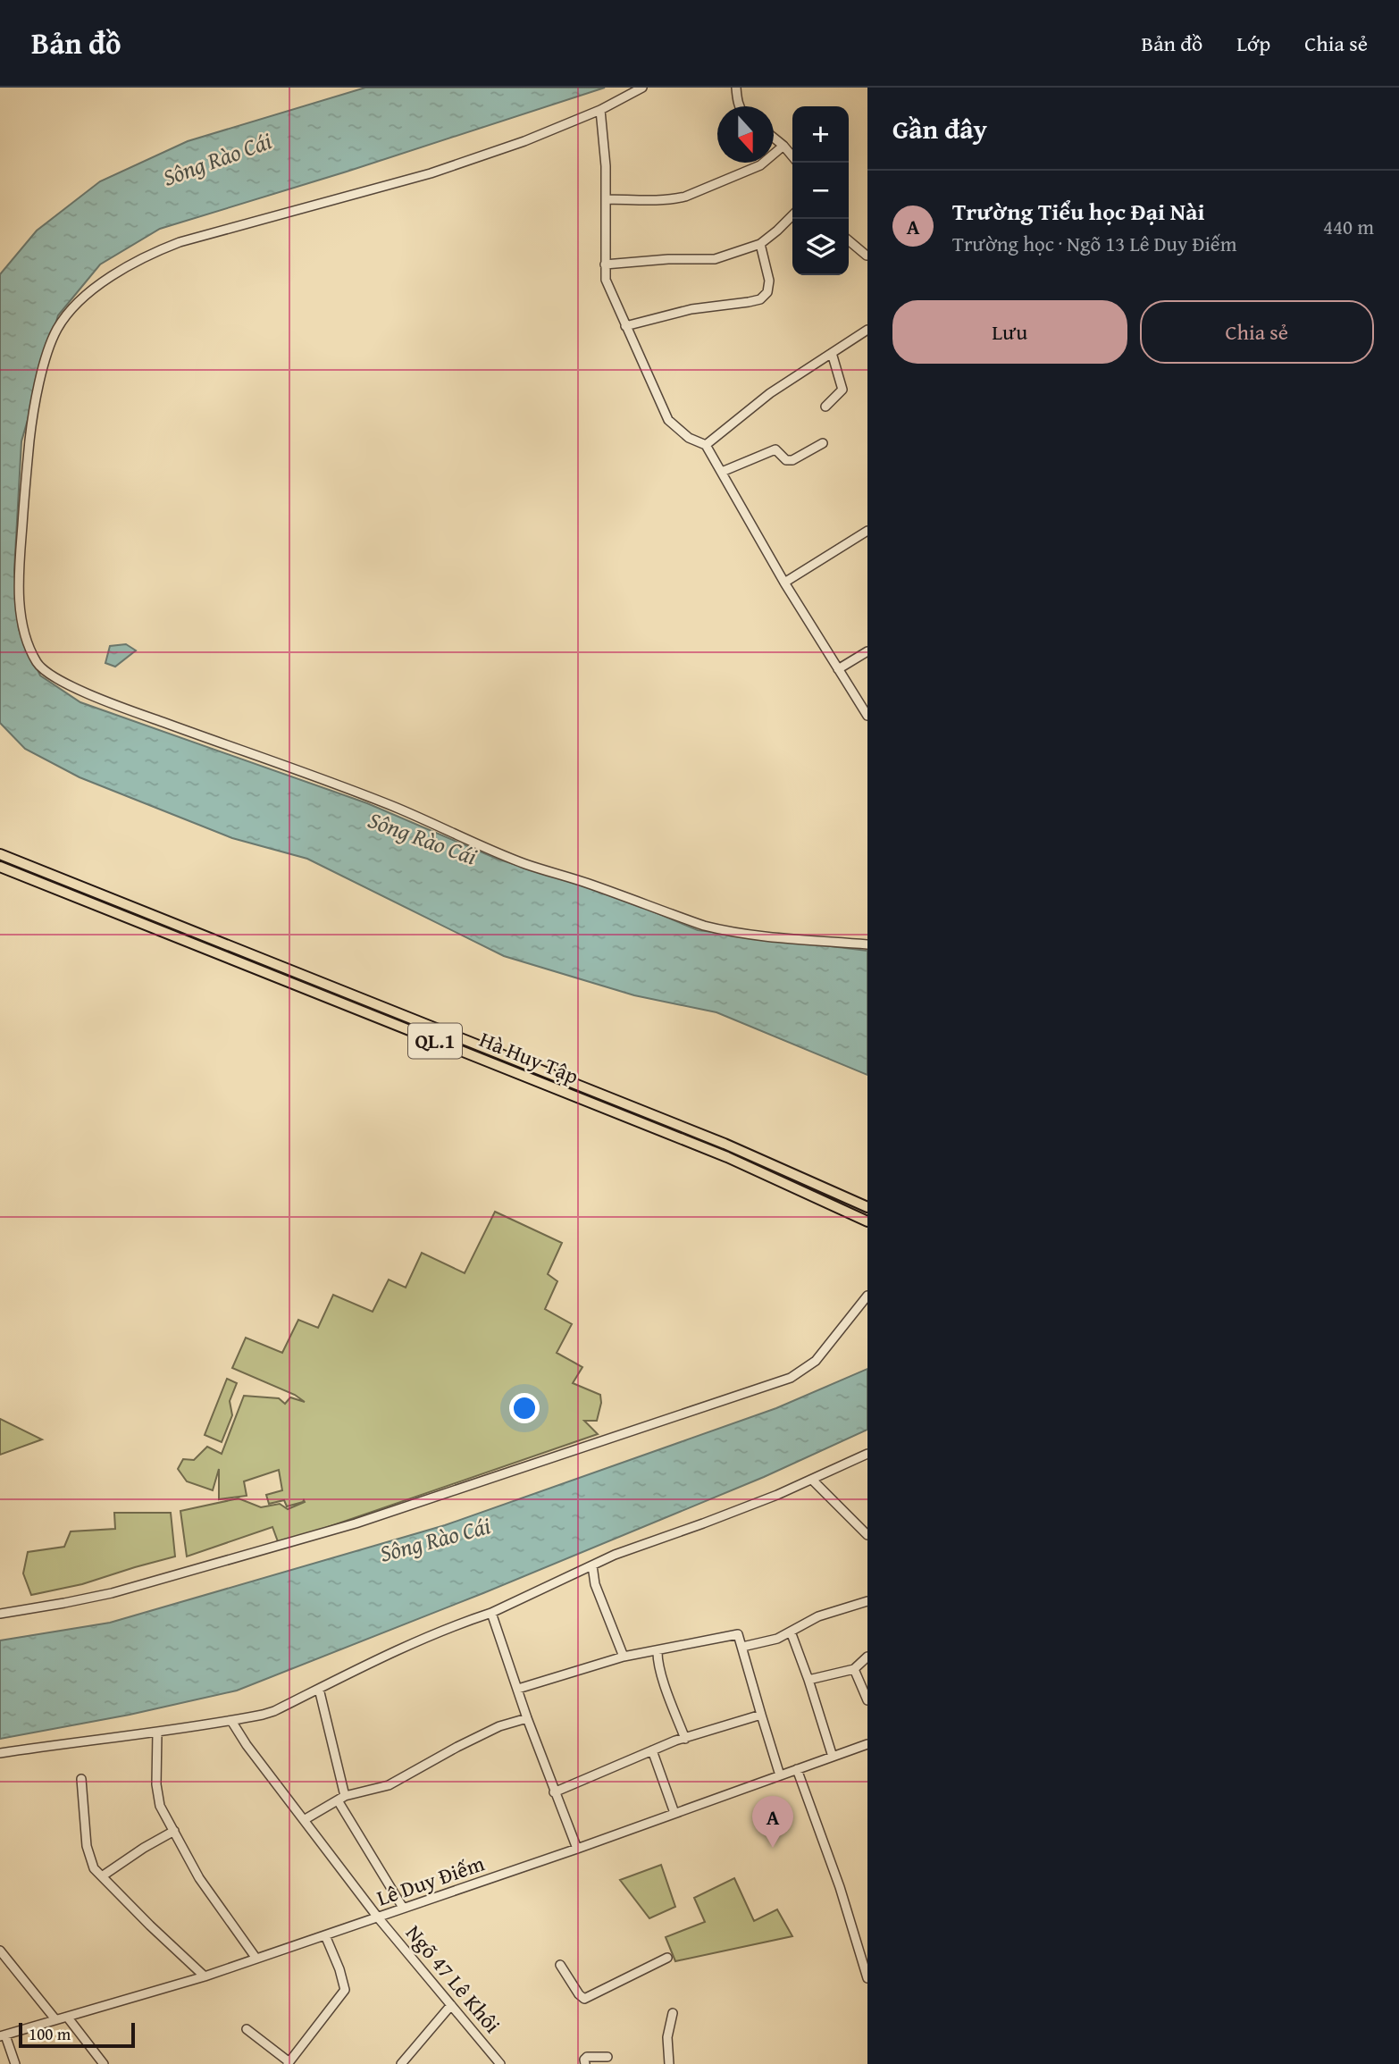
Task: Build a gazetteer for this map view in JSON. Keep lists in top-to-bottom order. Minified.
{"streets":{"main road":["QL.1","Hà Huy Tập"],"street":["Lê Duy Điếm","Ngõ 47 Lê Khôi"]},"crossings":[["Lê Duy Điếm","Ngõ 47 Lê Khôi"]],"water":["Sông Rào Cái"],"scale_bar":"100 m","north":"bottom","page":{"header":"Bản đồ","nav":["Bản đồ","Lớp","Chia sẻ"],"heading":"Gần đây","map_buttons":["+","−"],"list":[{"mark":"A","name":"Trường Tiểu học Đại Nài","note":"Trường học · Ngõ 13 Lê Duy Điếm","value":"440 m"}],"buttons":["Lưu","Chia sẻ"],"pins":"A","scale":"100 m"}}
